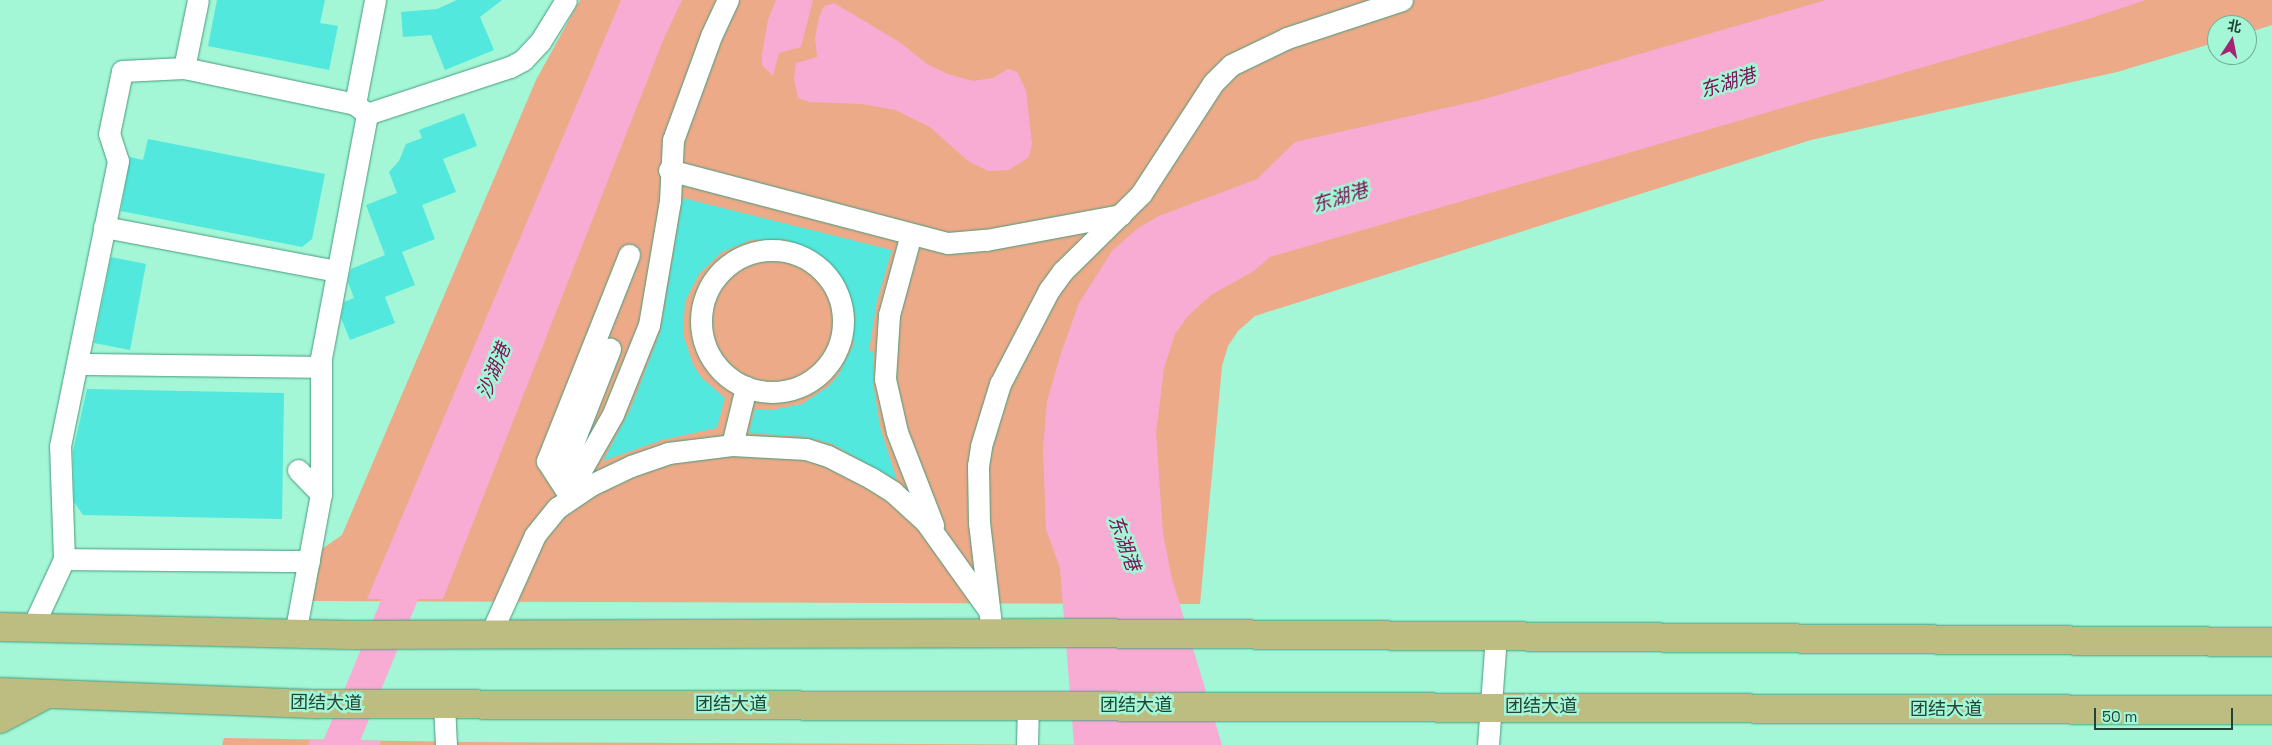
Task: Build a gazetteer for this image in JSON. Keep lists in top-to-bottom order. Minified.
{"streets":{"main road":["团结大道"]},"water":["东湖港","沙湖港"],"scale_bar":"50 m","north":"top"}
